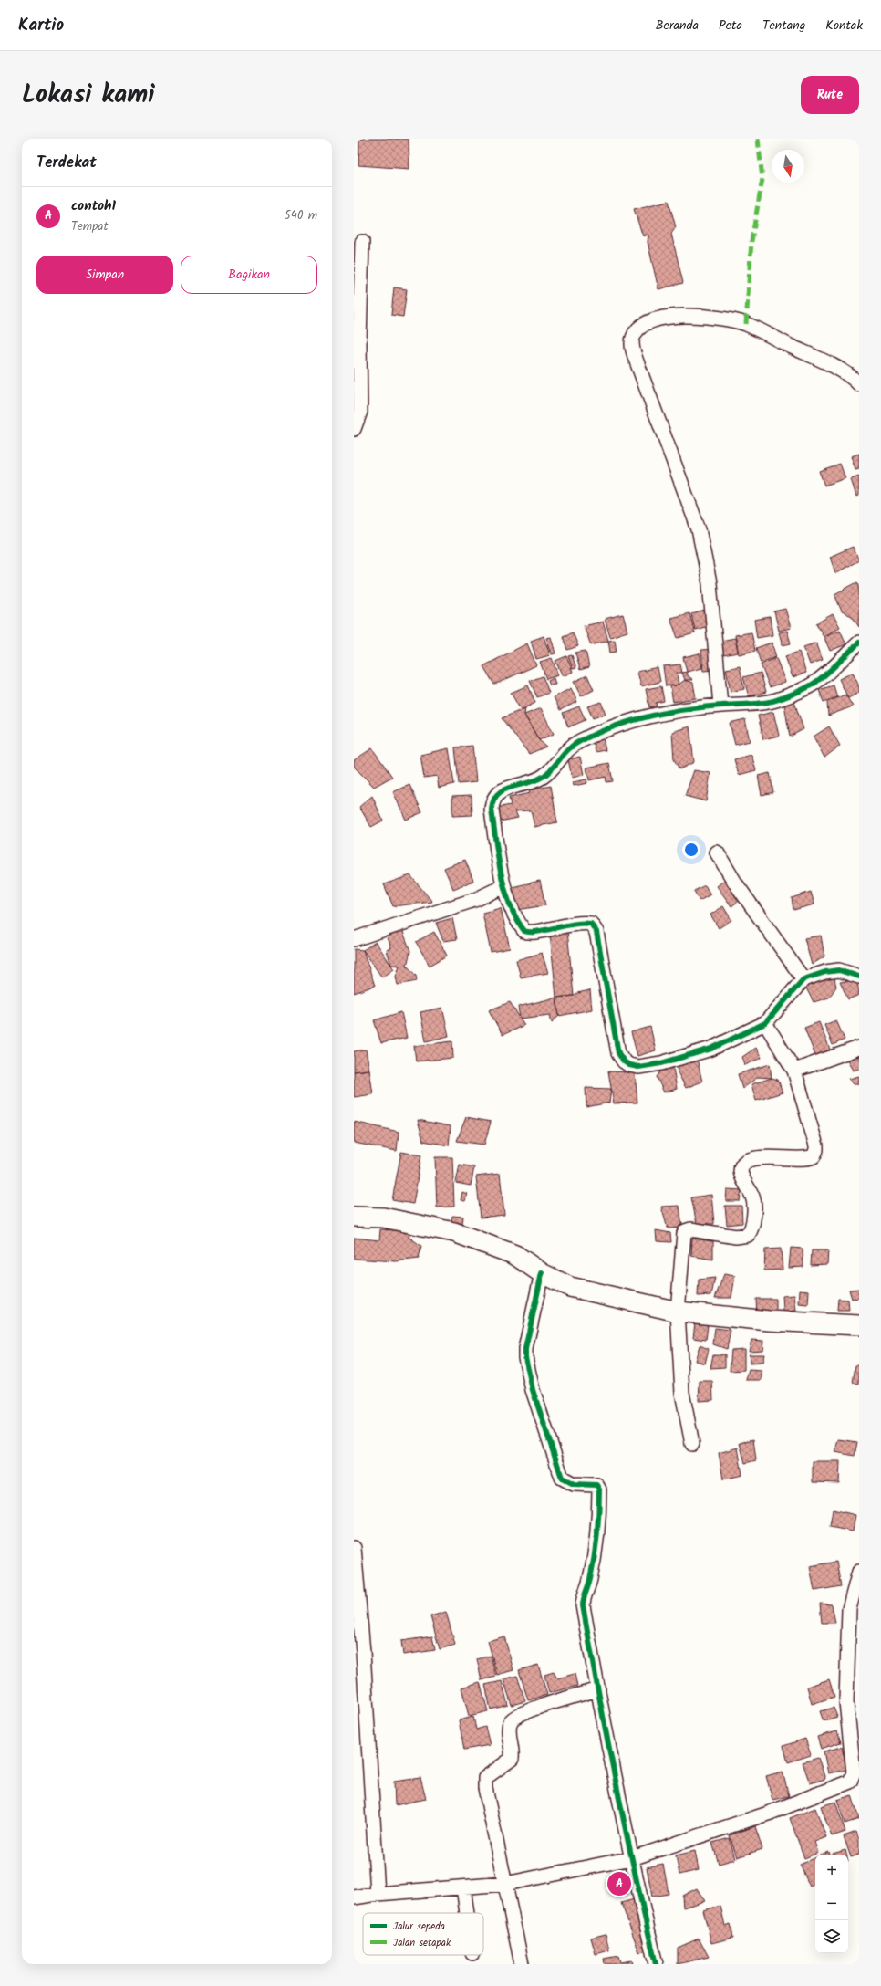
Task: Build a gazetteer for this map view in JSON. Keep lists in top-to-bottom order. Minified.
{"legend":["Jalur sepeda","Jalan setapak"],"north":"bottom","page":{"header":"Kartio","nav":["Beranda","Peta","Tentang","Kontak"],"title":"Lokasi kami","buttons":["Rute",["Simpan","Bagikan"]],"heading":"Terdekat","list":[{"mark":"A","name":"contoh1","note":"Tempat","value":"540 m"}],"map_buttons":["+","−"],"pins":"A"}}
